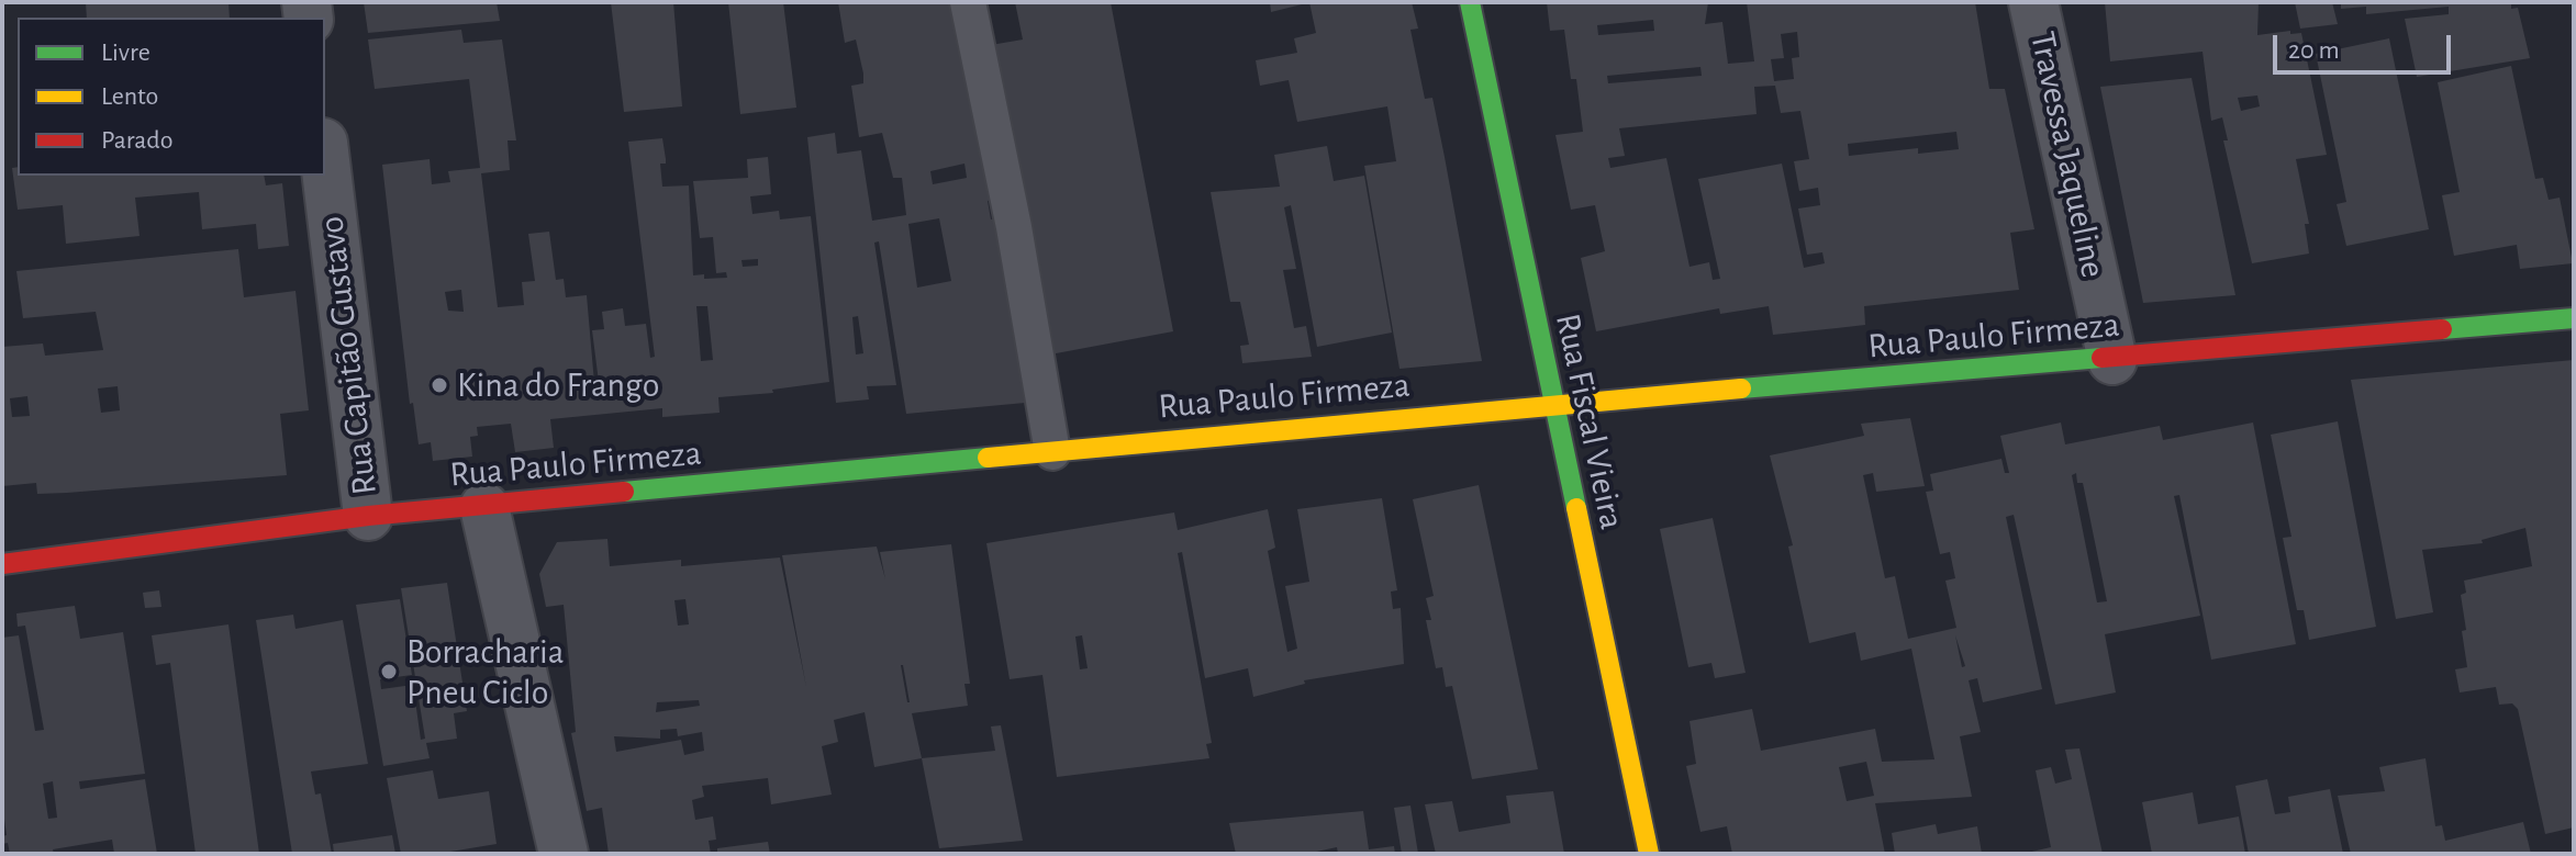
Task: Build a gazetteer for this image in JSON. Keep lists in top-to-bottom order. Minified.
{"streets":{"street":["Travessa Jaqueline","Rua Paulo Firmeza","Rua Capitão Gustavo","Rua Fiscal Vieira"]},"crossings":[["Travessa Jaqueline","Rua Paulo Firmeza"],["Rua Paulo Firmeza","Rua Capitão Gustavo"],["Rua Paulo Firmeza","Rua Fiscal Vieira"]],"places":["Kina do Frango","Borracharia Pneu Ciclo"],"legend":["Livre","Lento","Parado"],"scale_bar":"20 m"}
